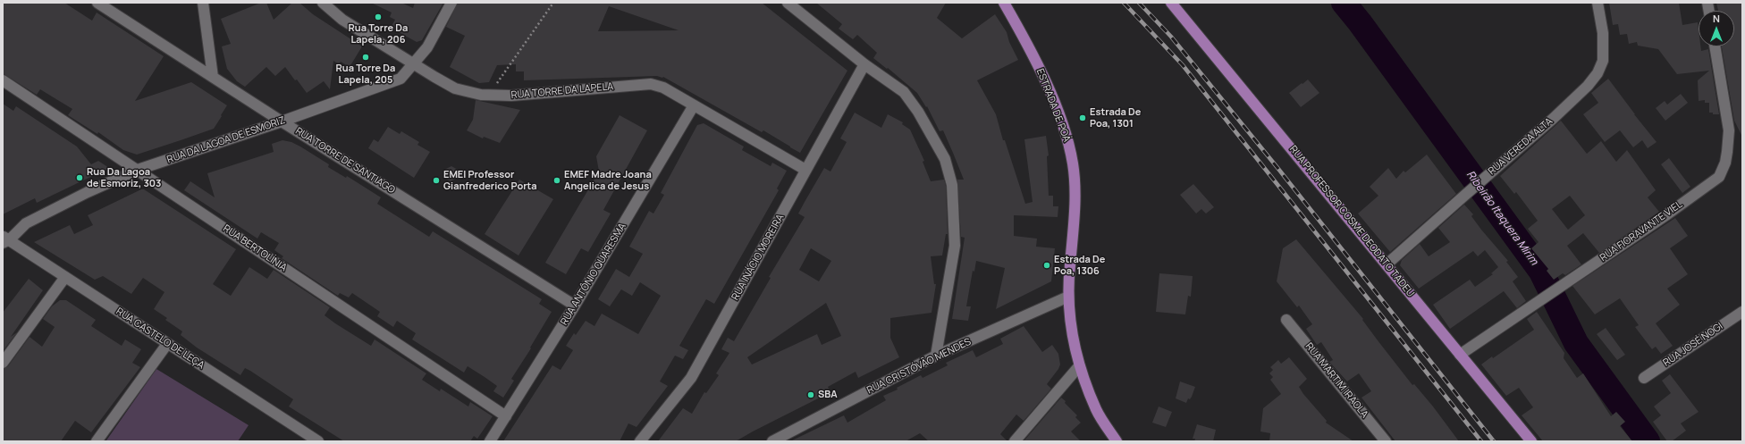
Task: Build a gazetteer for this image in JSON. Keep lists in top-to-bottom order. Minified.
{"streets":{"main road":["ESTRADA DE POÁ","RUA PROFESSOR COSME DEODATO TADEU"],"street":["RUA TORRE DA LAPELA","RUA DA LAGOA DE ESMORIZ","RUA VEREDA ALTA","RUA TORRE DE SANTIAGO","RUA FIORAVANTE VIEL","RUA BERTOLÍNIA","RUA INÁCIO MOREIRA","RUA ANTÔNIO QUARESMA","RUA CASTELO DE LEÇA","RUA JOSÉ NOGI","RUA CRISTÓVÃO MENDES","RUA MARTIM IRAOLA"]},"crossings":[["RUA TORRE DA LAPELA","RUA DA LAGOA DE ESMORIZ"],["RUA TORRE DA LAPELA","RUA INÁCIO MOREIRA"],["RUA TORRE DA LAPELA","RUA ANTÔNIO QUARESMA"],["ESTRADA DE POÁ","RUA CRISTÓVÃO MENDES"],["RUA DA LAGOA DE ESMORIZ","RUA TORRE DE SANTIAGO"],["RUA DA LAGOA DE ESMORIZ","RUA BERTOLÍNIA"],["RUA DA LAGOA DE ESMORIZ","RUA CASTELO DE LEÇA"],["RUA VEREDA ALTA","RUA PROFESSOR COSME DEODATO TADEU"],["RUA TORRE DE SANTIAGO","RUA ANTÔNIO QUARESMA"],["RUA PROFESSOR COSME DEODATO TADEU","RUA FIORAVANTE VIEL"],["RUA BERTOLÍNIA","RUA ANTÔNIO QUARESMA"]],"water":["Ribeirão Itaquera Mirim"],"places":["Rua Torre Da Lapela, 206","Rua Torre Da Lapela, 205","Estrada De Poa, 1301","Rua Da Lagoa de Esmoriz, 303","EMEI Professor Gianfrederico Porta","EMEF Madre Joana Angelica de Jesus","Estrada De Poa, 1306","SBA"],"north":"top"}
